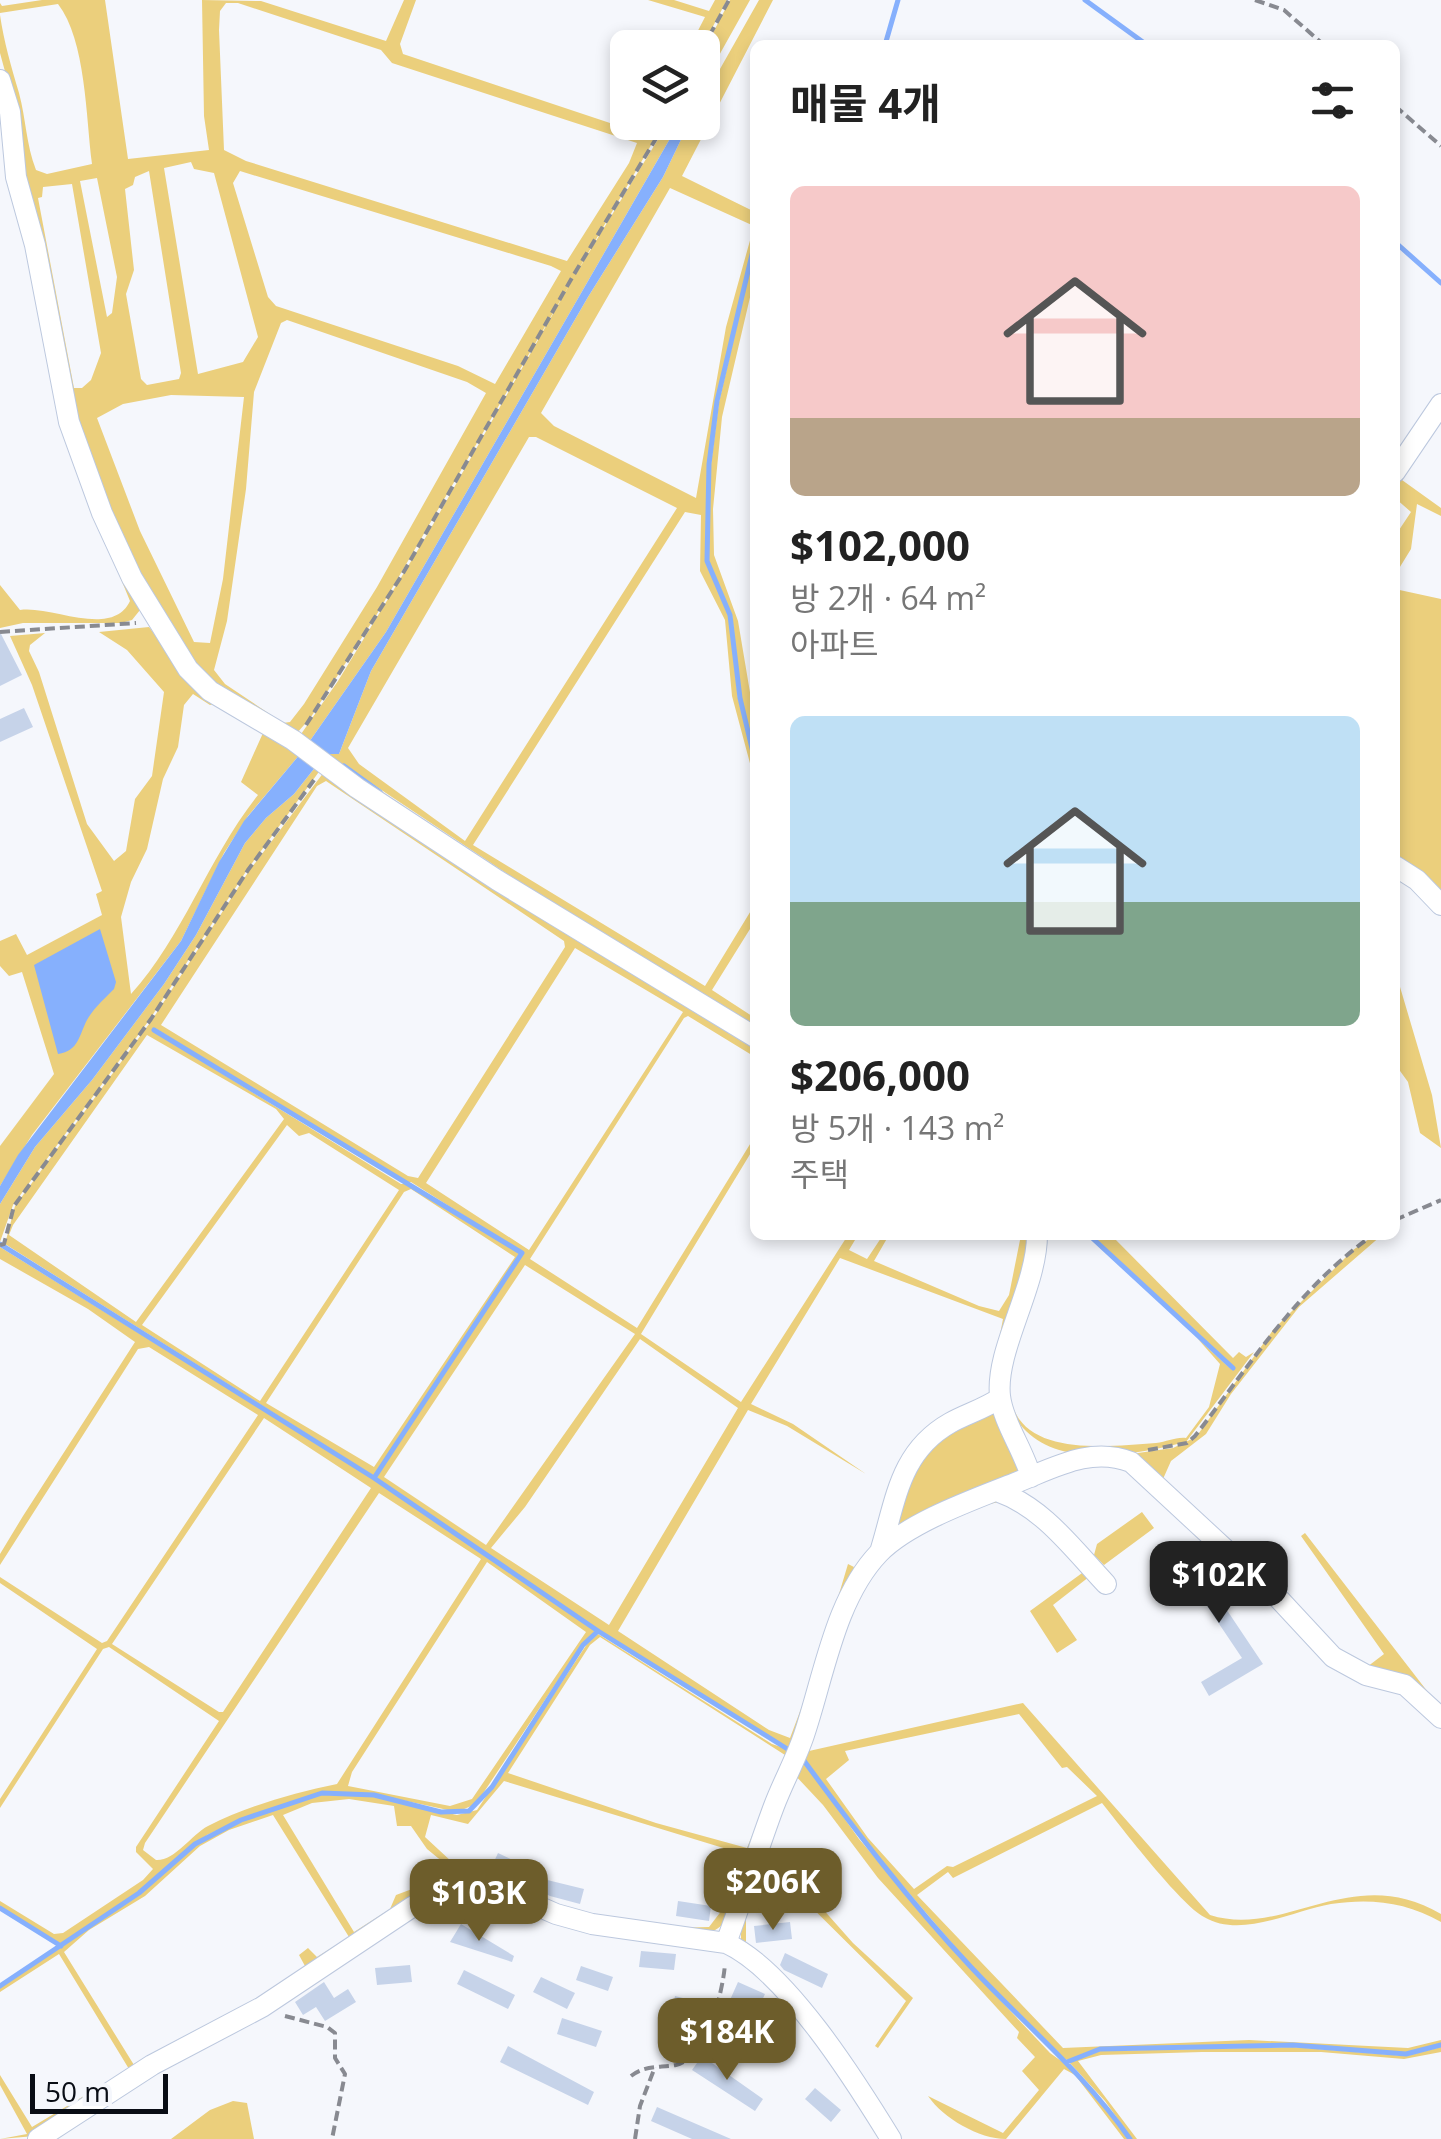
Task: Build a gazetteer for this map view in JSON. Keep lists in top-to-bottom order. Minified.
{"scale_bar":"50 m","page":{"heading":"매물 4개","list":[{"name":"$102,000","note":"방 2개 · 64 m² · 아파트"},{"name":"$206,000","note":"방 5개 · 143 m² · 주택"}],"price":["$102K","$206K","$103K","$184K"],"scale":"50 m"}}
